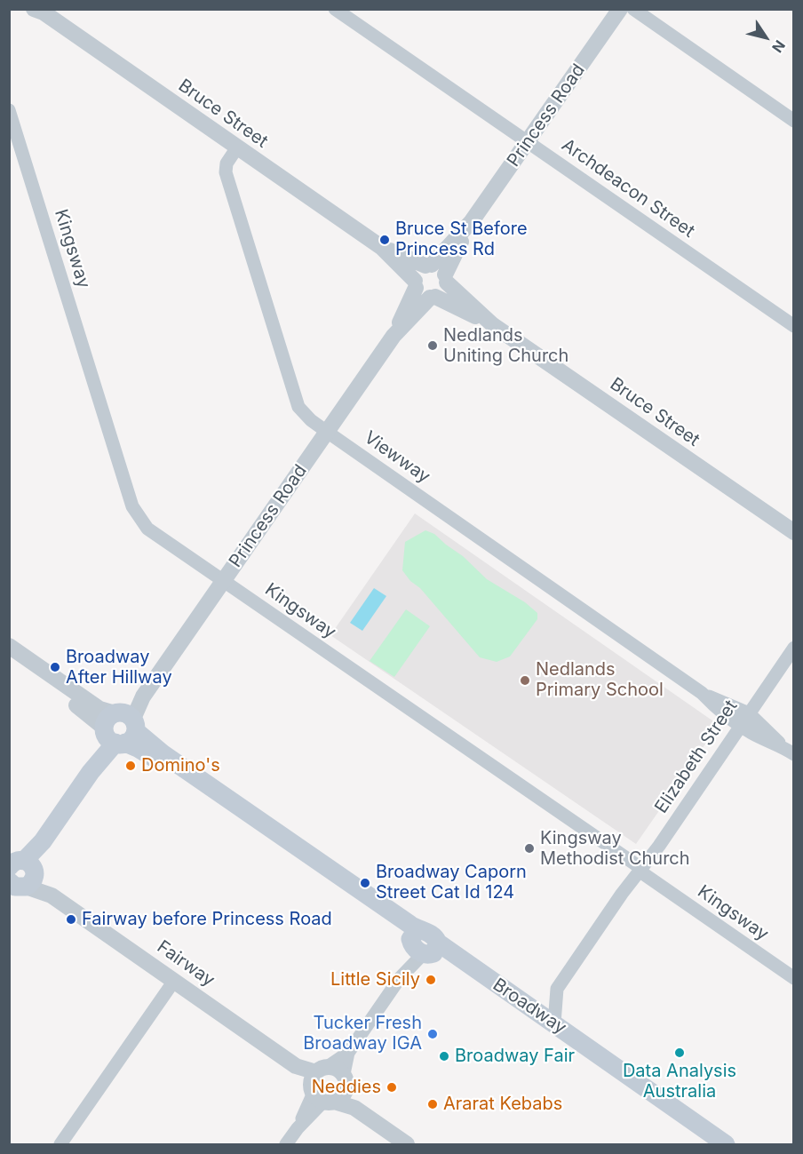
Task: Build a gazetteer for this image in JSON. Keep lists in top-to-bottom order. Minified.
{"streets":{"main road":["Princess Road","Broadway"],"street":["Bruce Street","Archdeacon Street","Kingsway","Viewway","Elizabeth Street","Fairway"]},"crossings":[["Bruce Street","Princess Road"],["Bruce Street","Viewway"],["Princess Road","Archdeacon Street"],["Princess Road","Kingsway"],["Princess Road","Viewway"],["Princess Road","Fairway"],["Princess Road","Broadway"],["Kingsway","Elizabeth Street"],["Viewway","Elizabeth Street"],["Elizabeth Street","Broadway"]],"places":["Bruce St Before Princess Rd","Nedlands Uniting Church","Broadway After Hillway","Nedlands Primary School","Domino's","Kingsway Methodist Church","Broadway Caporn Street Cat Id 124","Fairway before Princess Road","Little Sicily","Tucker Fresh Broadway IGA","Data Analysis Australia","Broadway Fair","Neddies","Ararat Kebabs"],"north":"bottom right"}
